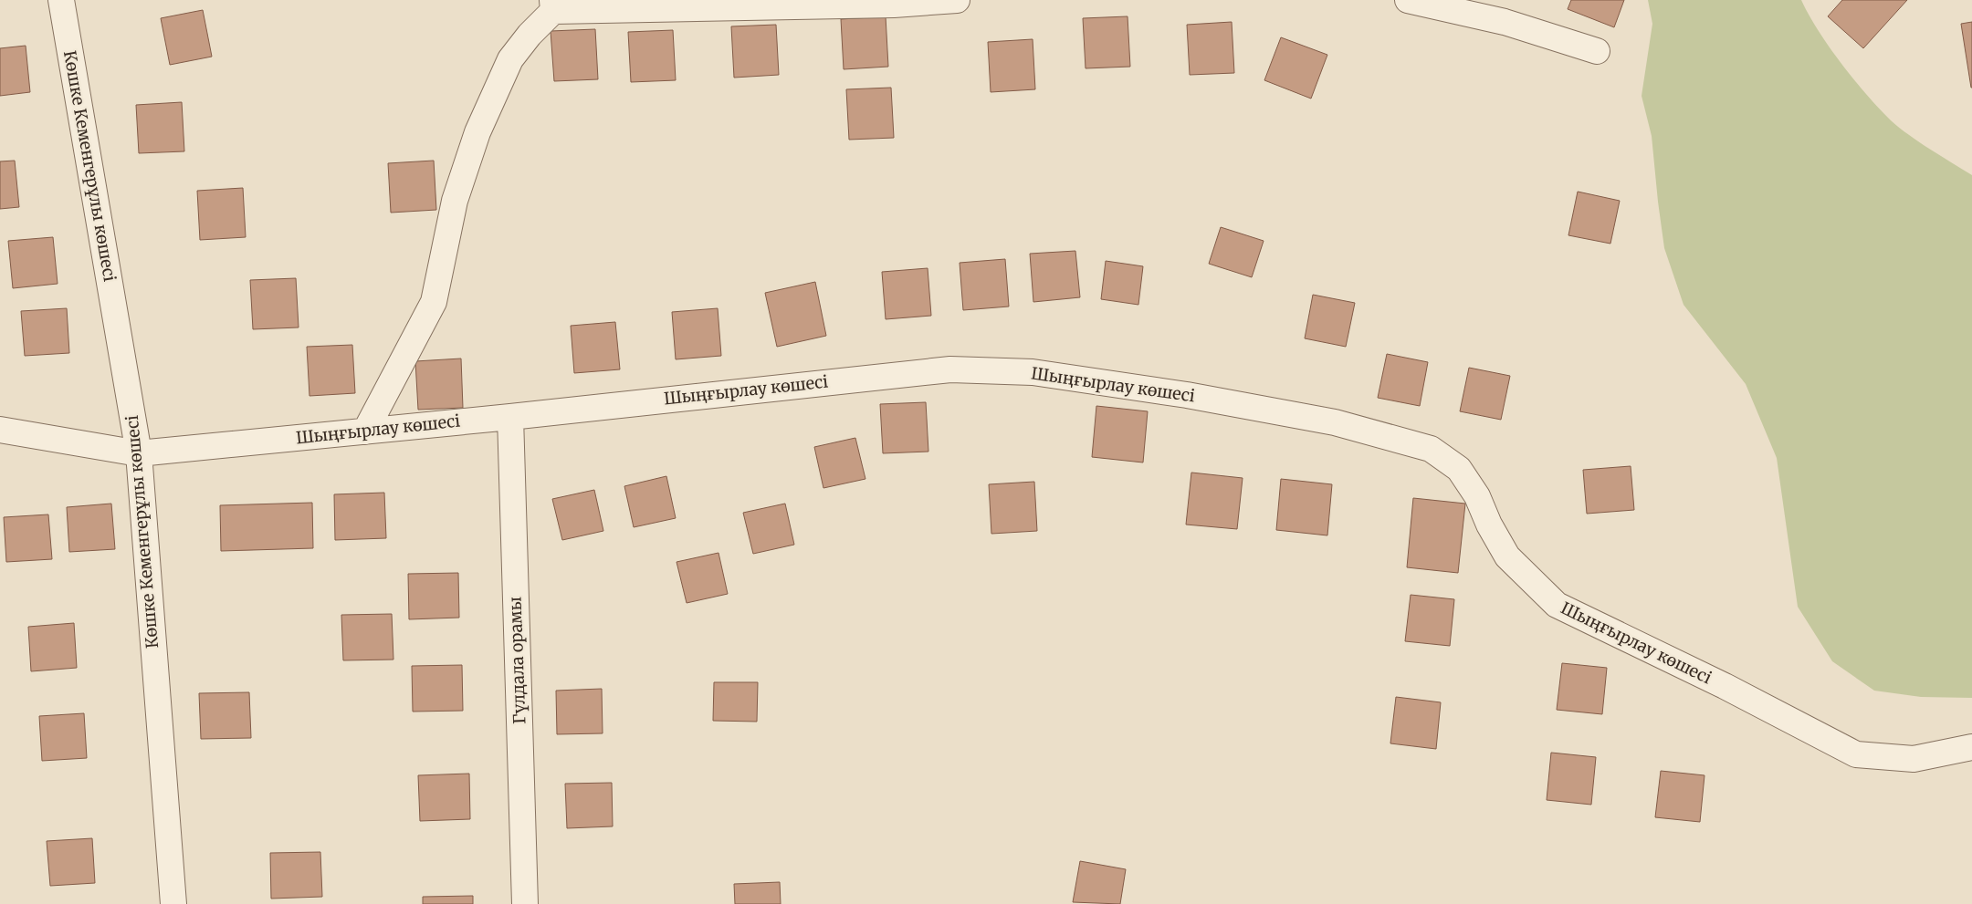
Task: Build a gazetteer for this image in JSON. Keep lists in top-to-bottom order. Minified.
{"streets":{"street":["Көшке Кеменгерұлы көшесі","Шыңғырлау көшесі","Гүлдала орамы"]},"crossings":[["Көшке Кеменгерұлы көшесі","Шыңғырлау көшесі"],["Шыңғырлау көшесі","Гүлдала орамы"]]}
